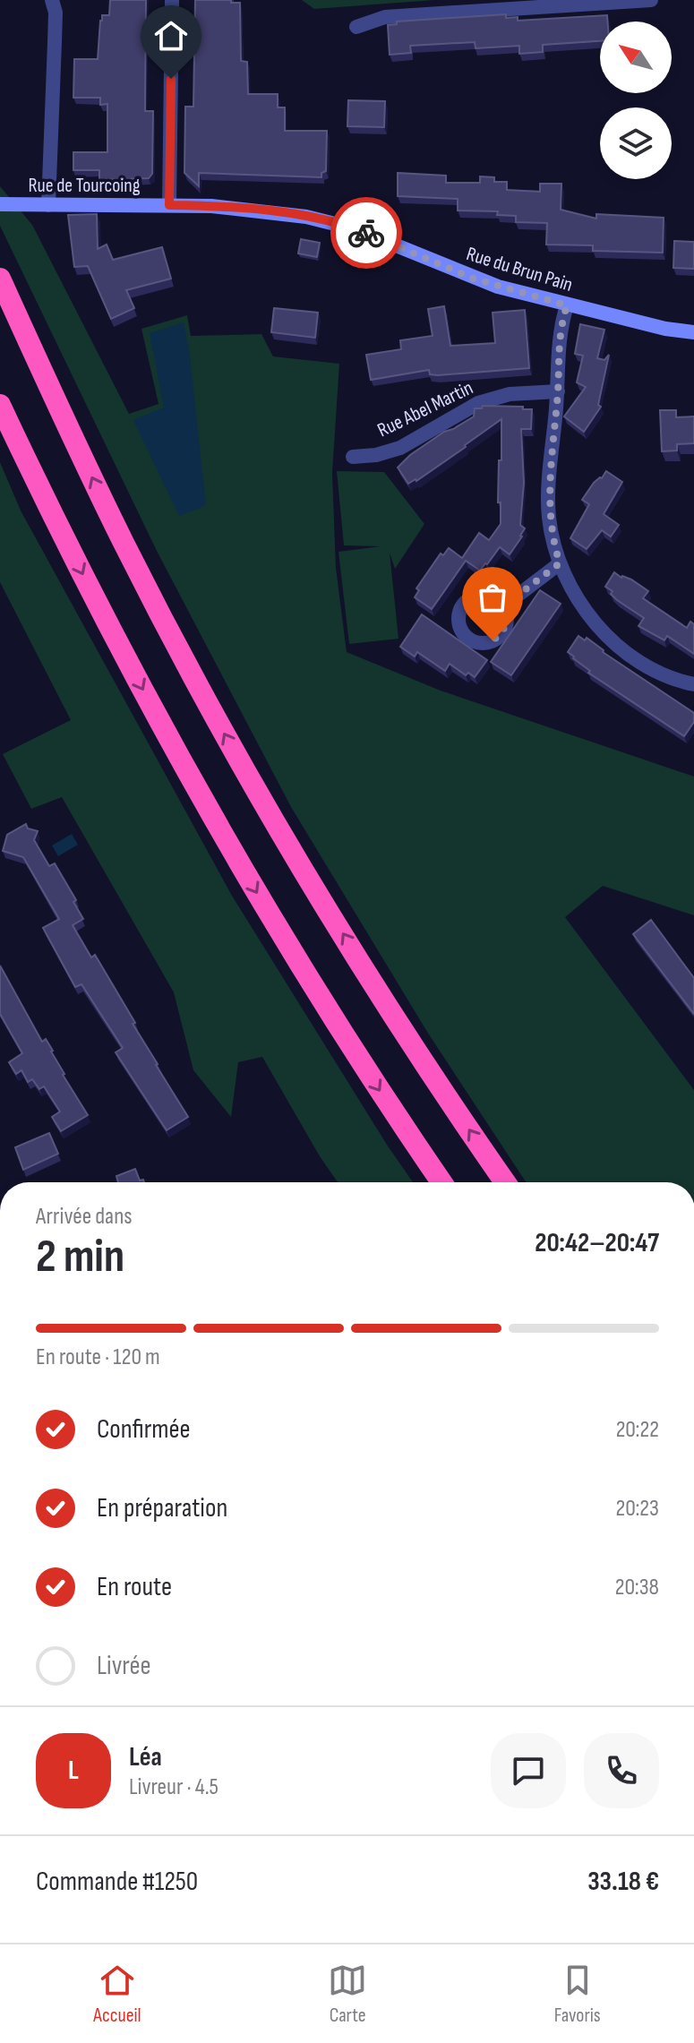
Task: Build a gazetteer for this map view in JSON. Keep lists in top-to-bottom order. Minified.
{"streets":{"main road":["Rue de Tourcoing","Rue du Brun Pain"],"street":["Rue Abel Martin"]},"crossings":[["Rue de Tourcoing","Rue du Brun Pain"]],"north":"top left","page":{"heading":["2 min","Arrivée dans","20:42–20:47"],"panel":["Léa","Livreur · 4.5","Commande #1250","33.18 €"],"bar":"En route · 120 m","list":[["Confirmée","20:22"],["En préparation","20:23"],["En route","20:38"],"Livrée"],"round":"L","tabs":["Accueil","Carte","Favoris"]}}
